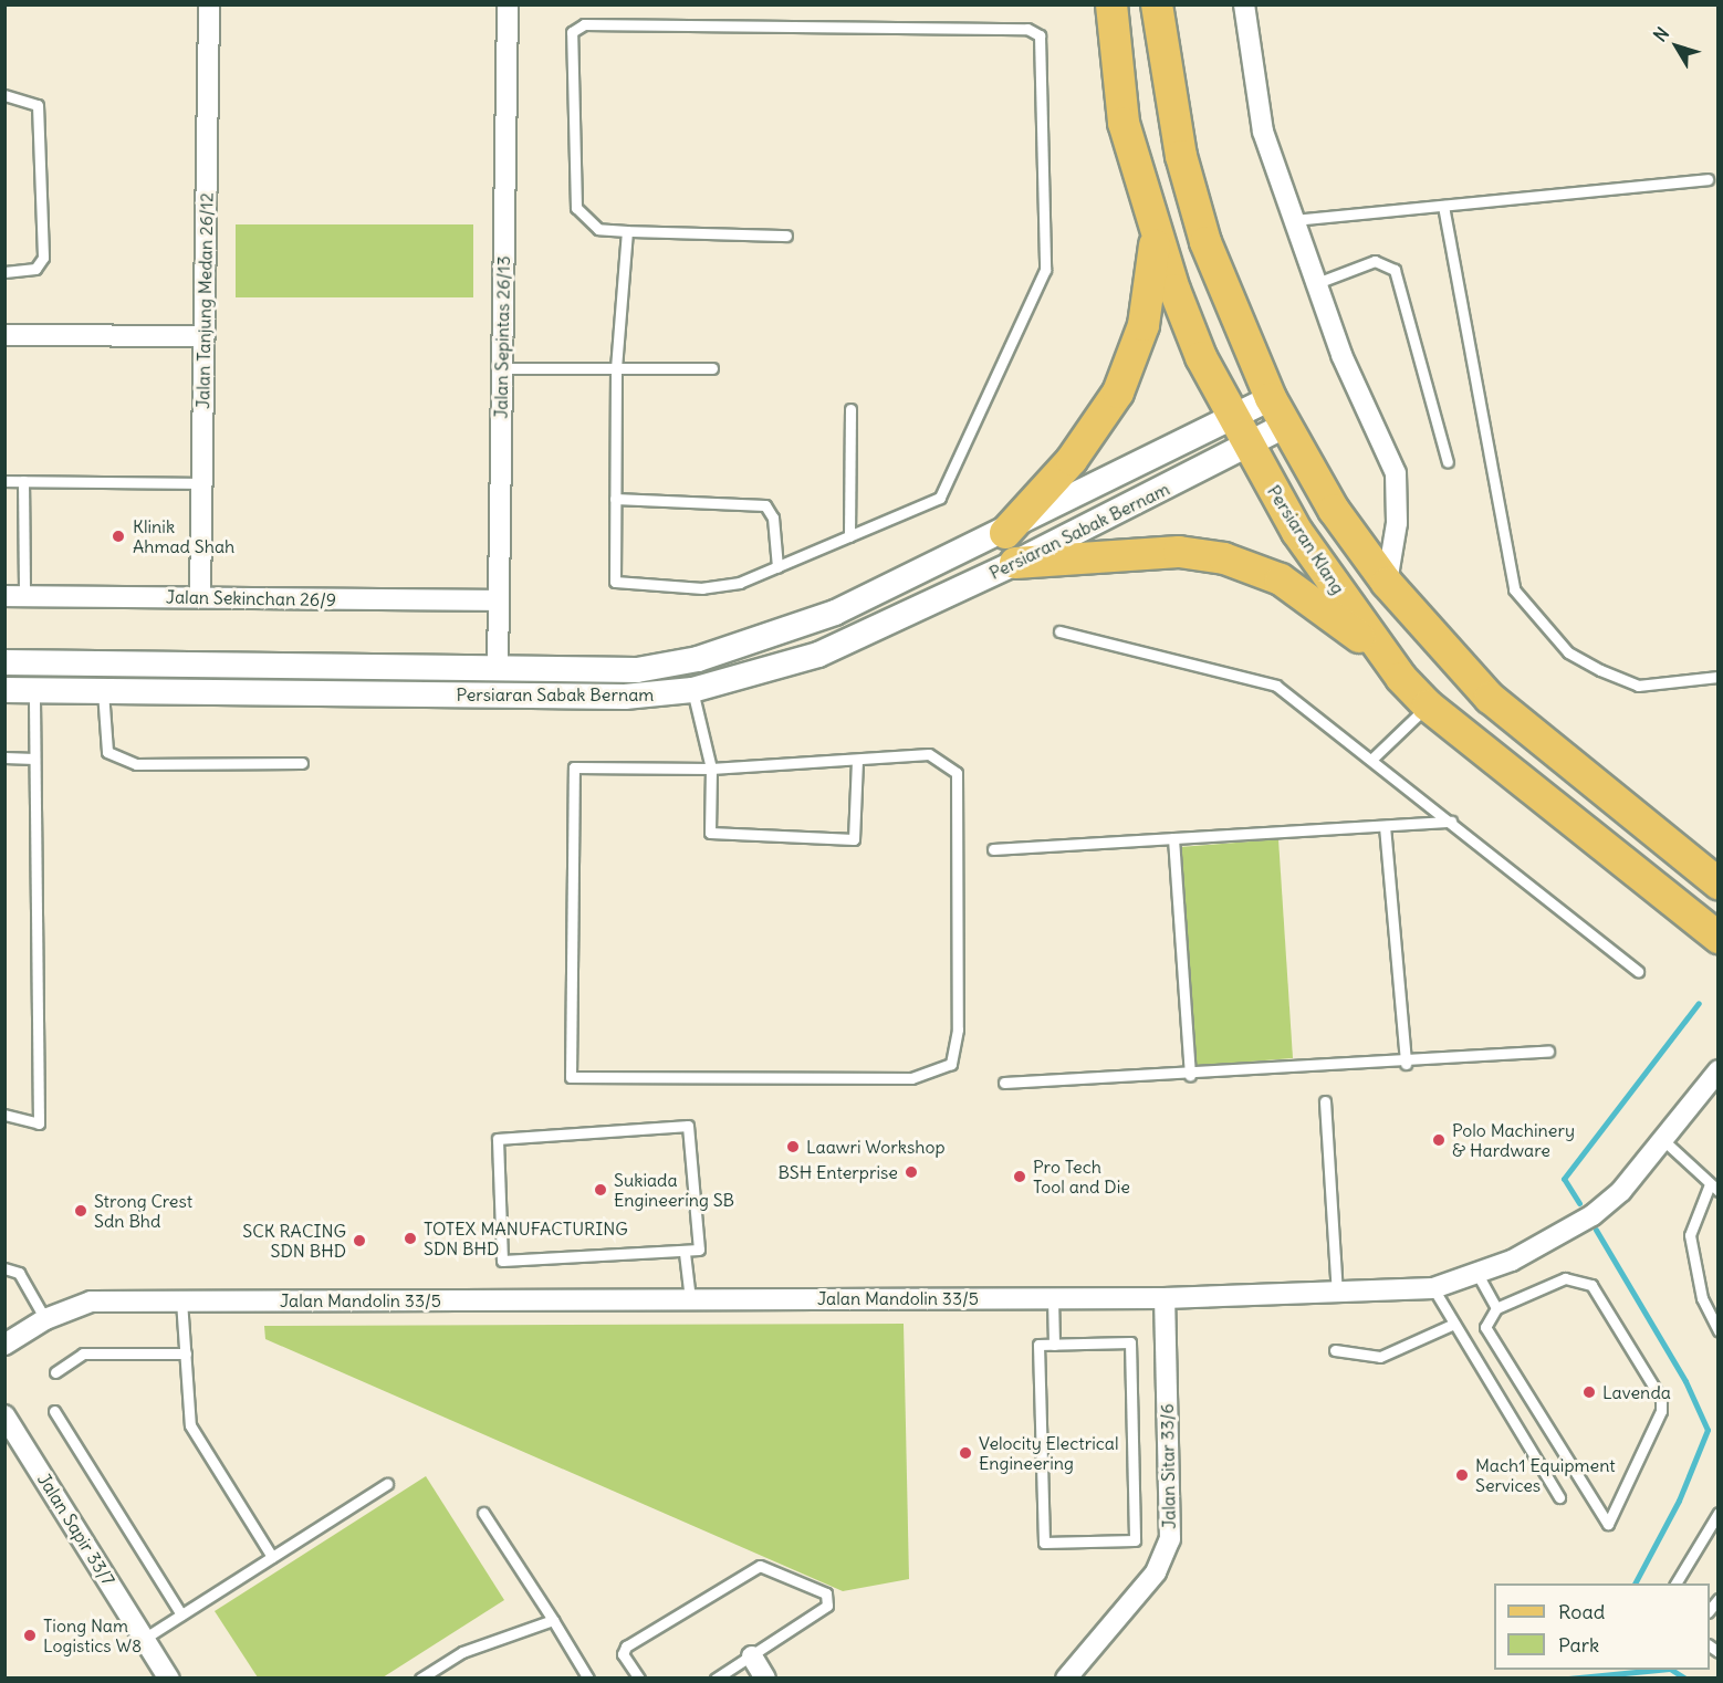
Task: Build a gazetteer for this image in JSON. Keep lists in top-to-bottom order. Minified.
{"streets":{"main road":["Persiaran Klang"],"street":["Jalan Tanjung Medan 26/12","Jalan Sepintas 26/13","Persiaran Sabak Bernam","Jalan Sekinchan 26/9","Jalan Mandolin 33/5","Jalan Sitar 33/6","Jalan Sapir 33/7"]},"crossings":[["Jalan Tanjung Medan 26/12","Jalan Sekinchan 26/9"],["Jalan Sepintas 26/13","Persiaran Sabak Bernam"],["Jalan Sepintas 26/13","Jalan Sekinchan 26/9"],["Persiaran Sabak Bernam","Persiaran Klang"],["Jalan Mandolin 33/5","Jalan Sitar 33/6"]],"places":["Klinik Ahmad Shah","Polo Machinery & Hardware","Laawri Workshop","BSH Enterprise","Pro Tech Tool and Die","Sukiada Engineering SB","Strong Crest Sdn Bhd","TOTEX MANUFACTURING SDN BHD","SCK RACING SDN BHD","Lavenda","Velocity Electrical Engineering","Mach1 Equipment Services","Tiong Nam Logistics W8"],"legend":["Road","Park"],"north":"top left"}
